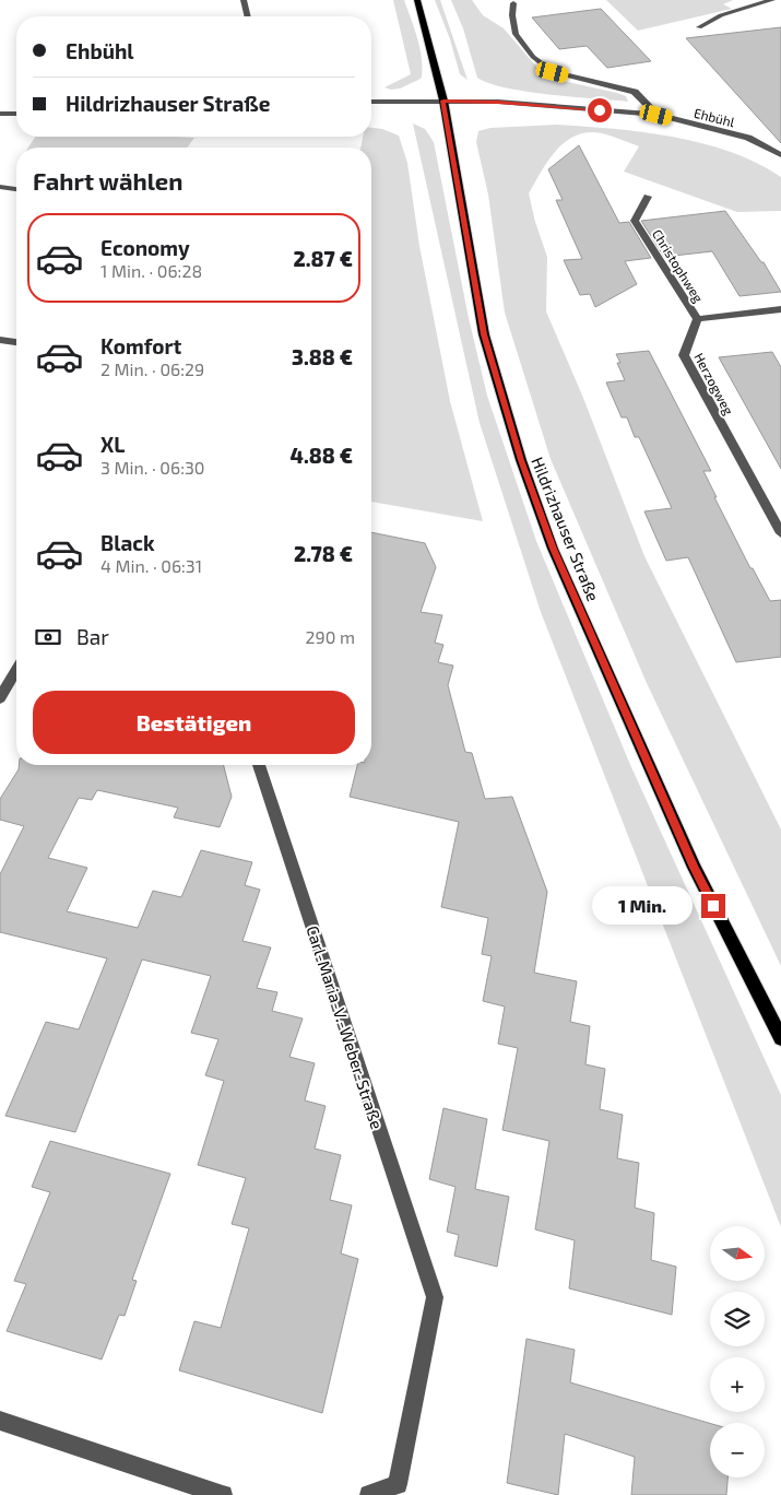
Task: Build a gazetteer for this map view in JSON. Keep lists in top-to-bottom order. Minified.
{"streets":{"main road":["Hildrizhauser Straße"],"street":["Ehbühl","Christophweg","Herzogweg","Carl-Maria-V.-Weber-Straße"]},"crossings":[["Ehbühl","Hildrizhauser Straße"],["Christophweg","Herzogweg"]],"north":"right","page":{"banner":["Ehbühl","Hildrizhauser Straße"],"heading":"Fahrt wählen","list":[{"name":"Economy","note":"1 Min. · 06:28","value":"2.87 €"},{"name":"Komfort","note":"2 Min. · 06:29","value":"3.88 €"},{"name":"XL","note":"3 Min. · 06:30","value":"4.88 €"},{"name":"Black","note":"4 Min. · 06:31","value":"2.78 €"}],"pay":["Bar","290 m"],"buttons":"Bestätigen","bubble":"1 Min.","map_buttons":["+","−"]}}
